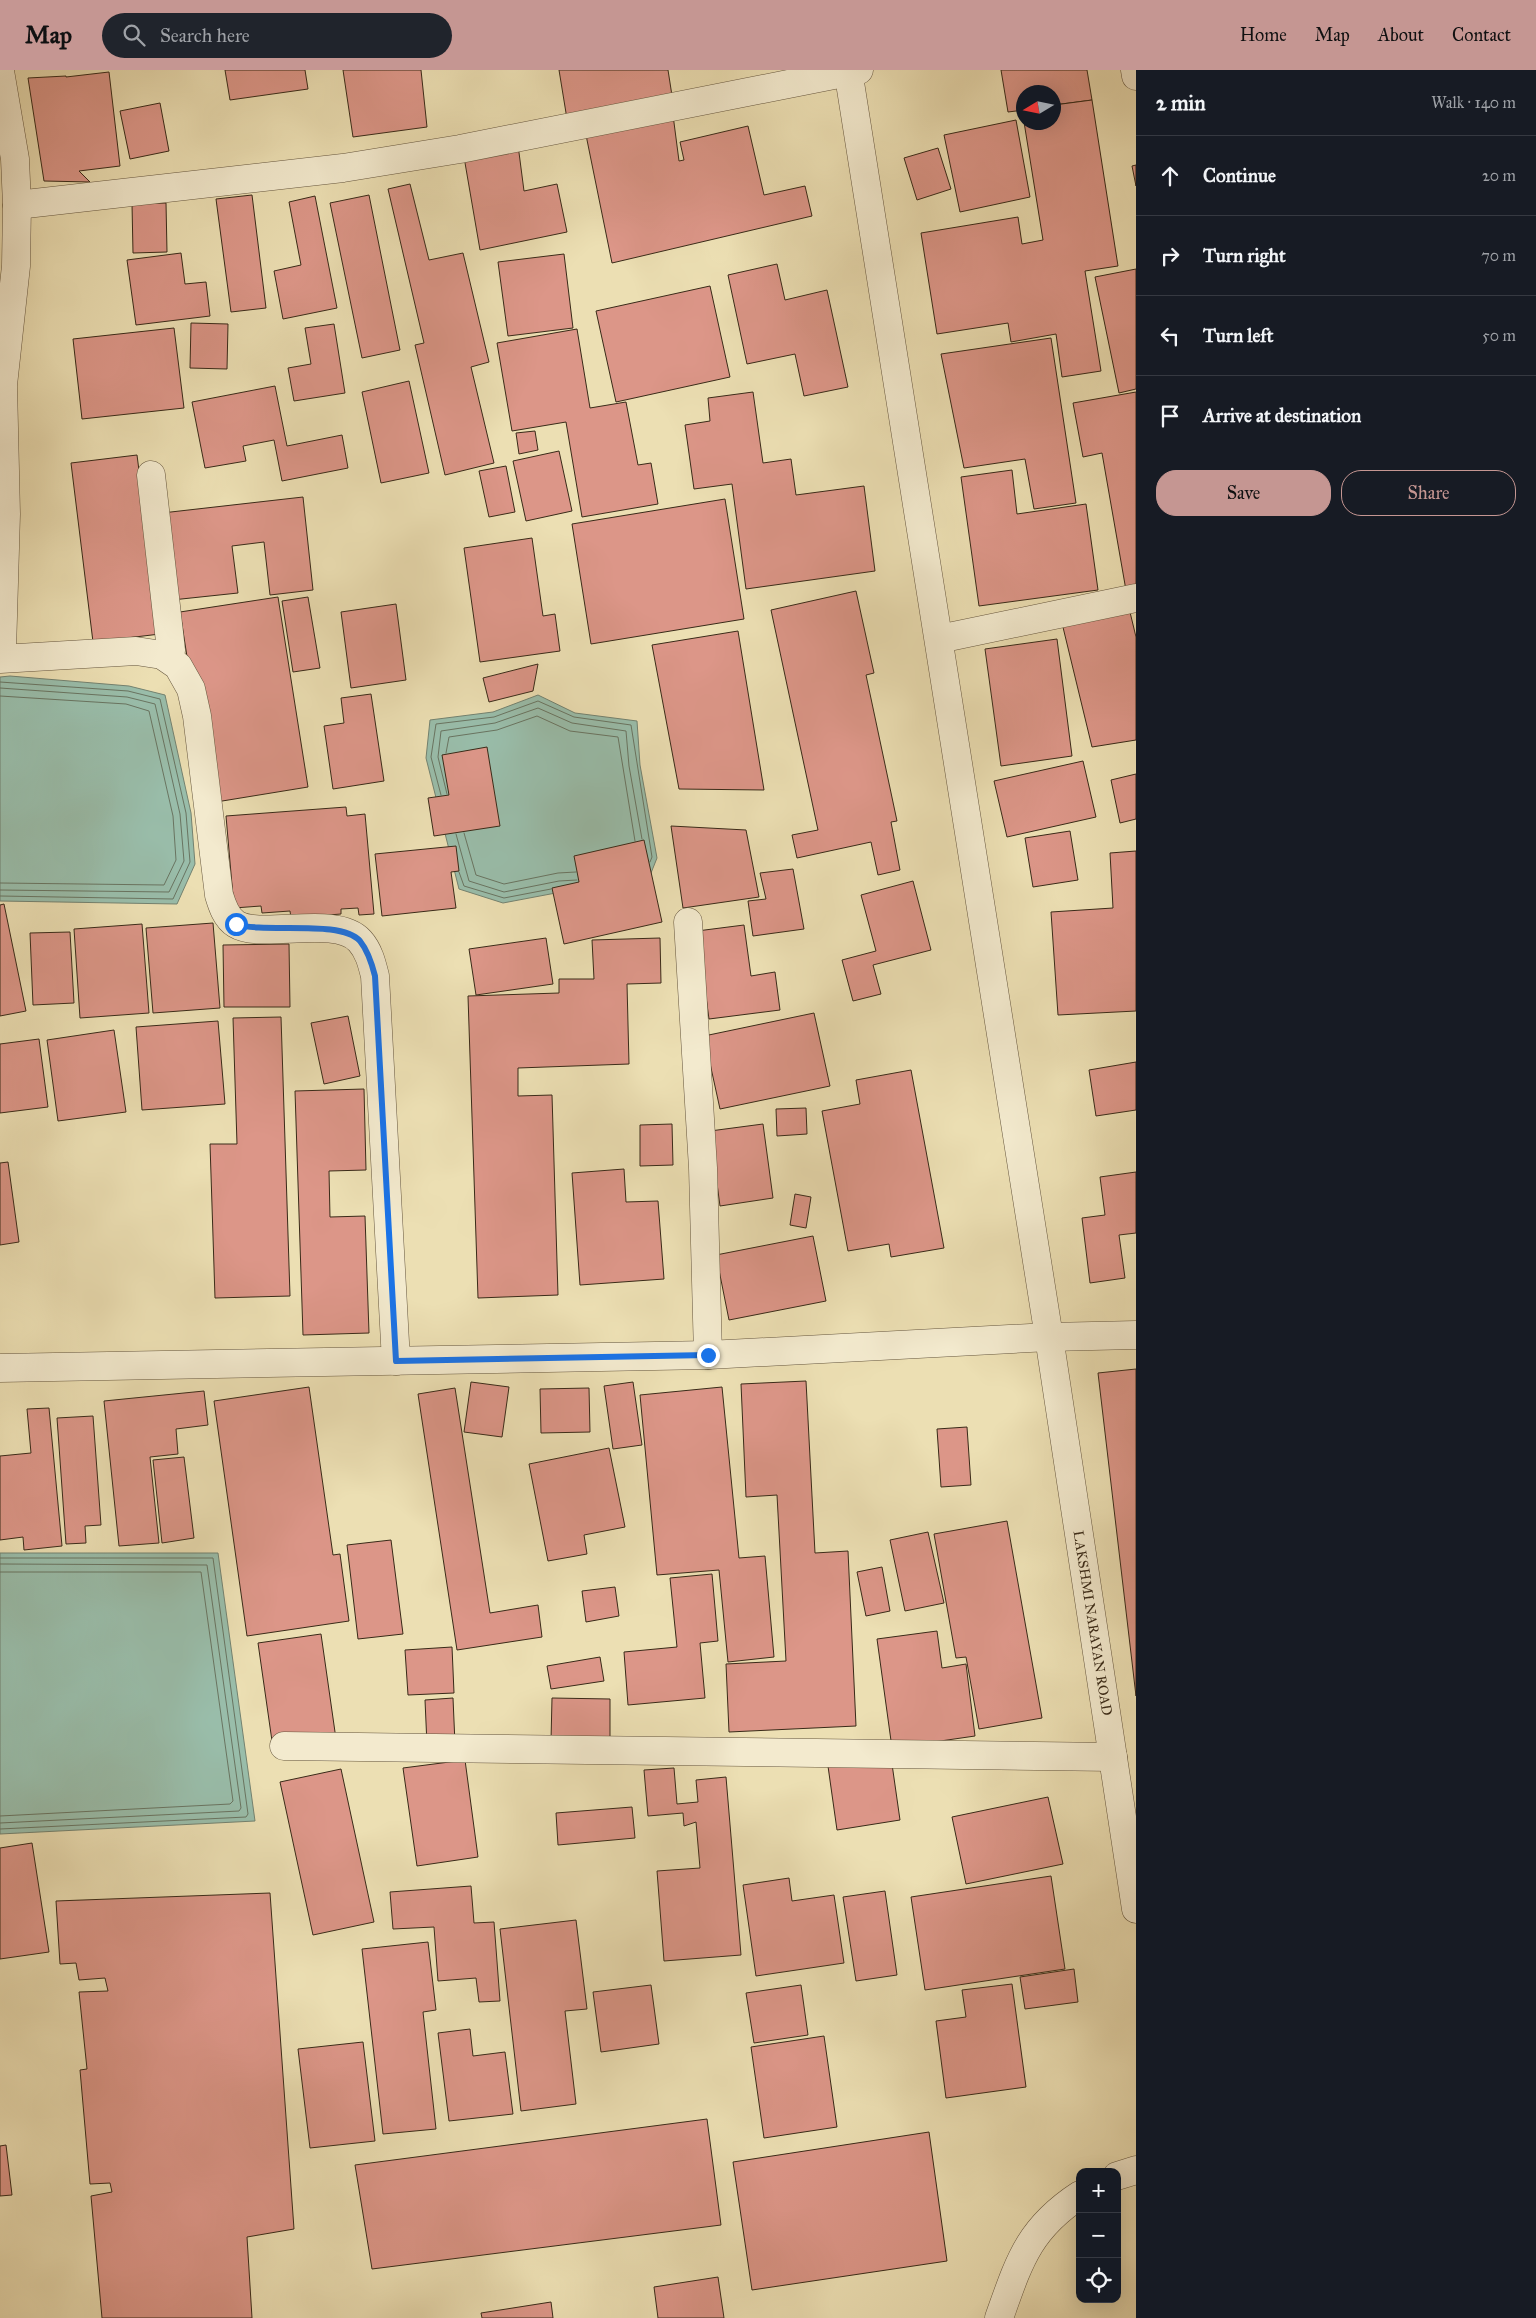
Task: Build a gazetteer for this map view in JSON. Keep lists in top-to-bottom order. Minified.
{"streets":{"street":["LAKSHMI NARAYAN ROAD"]},"north":"left","page":{"header":"Map","search":"Search here","nav":["Home","Map","About","Contact"],"heading":["2 min","Walk · 140 m"],"list":[["Continue","20 m"],["Turn right","70 m"],["Turn left","50 m"],"Arrive at destination"],"buttons":["Save","Share"],"map_buttons":["+","−"]}}
